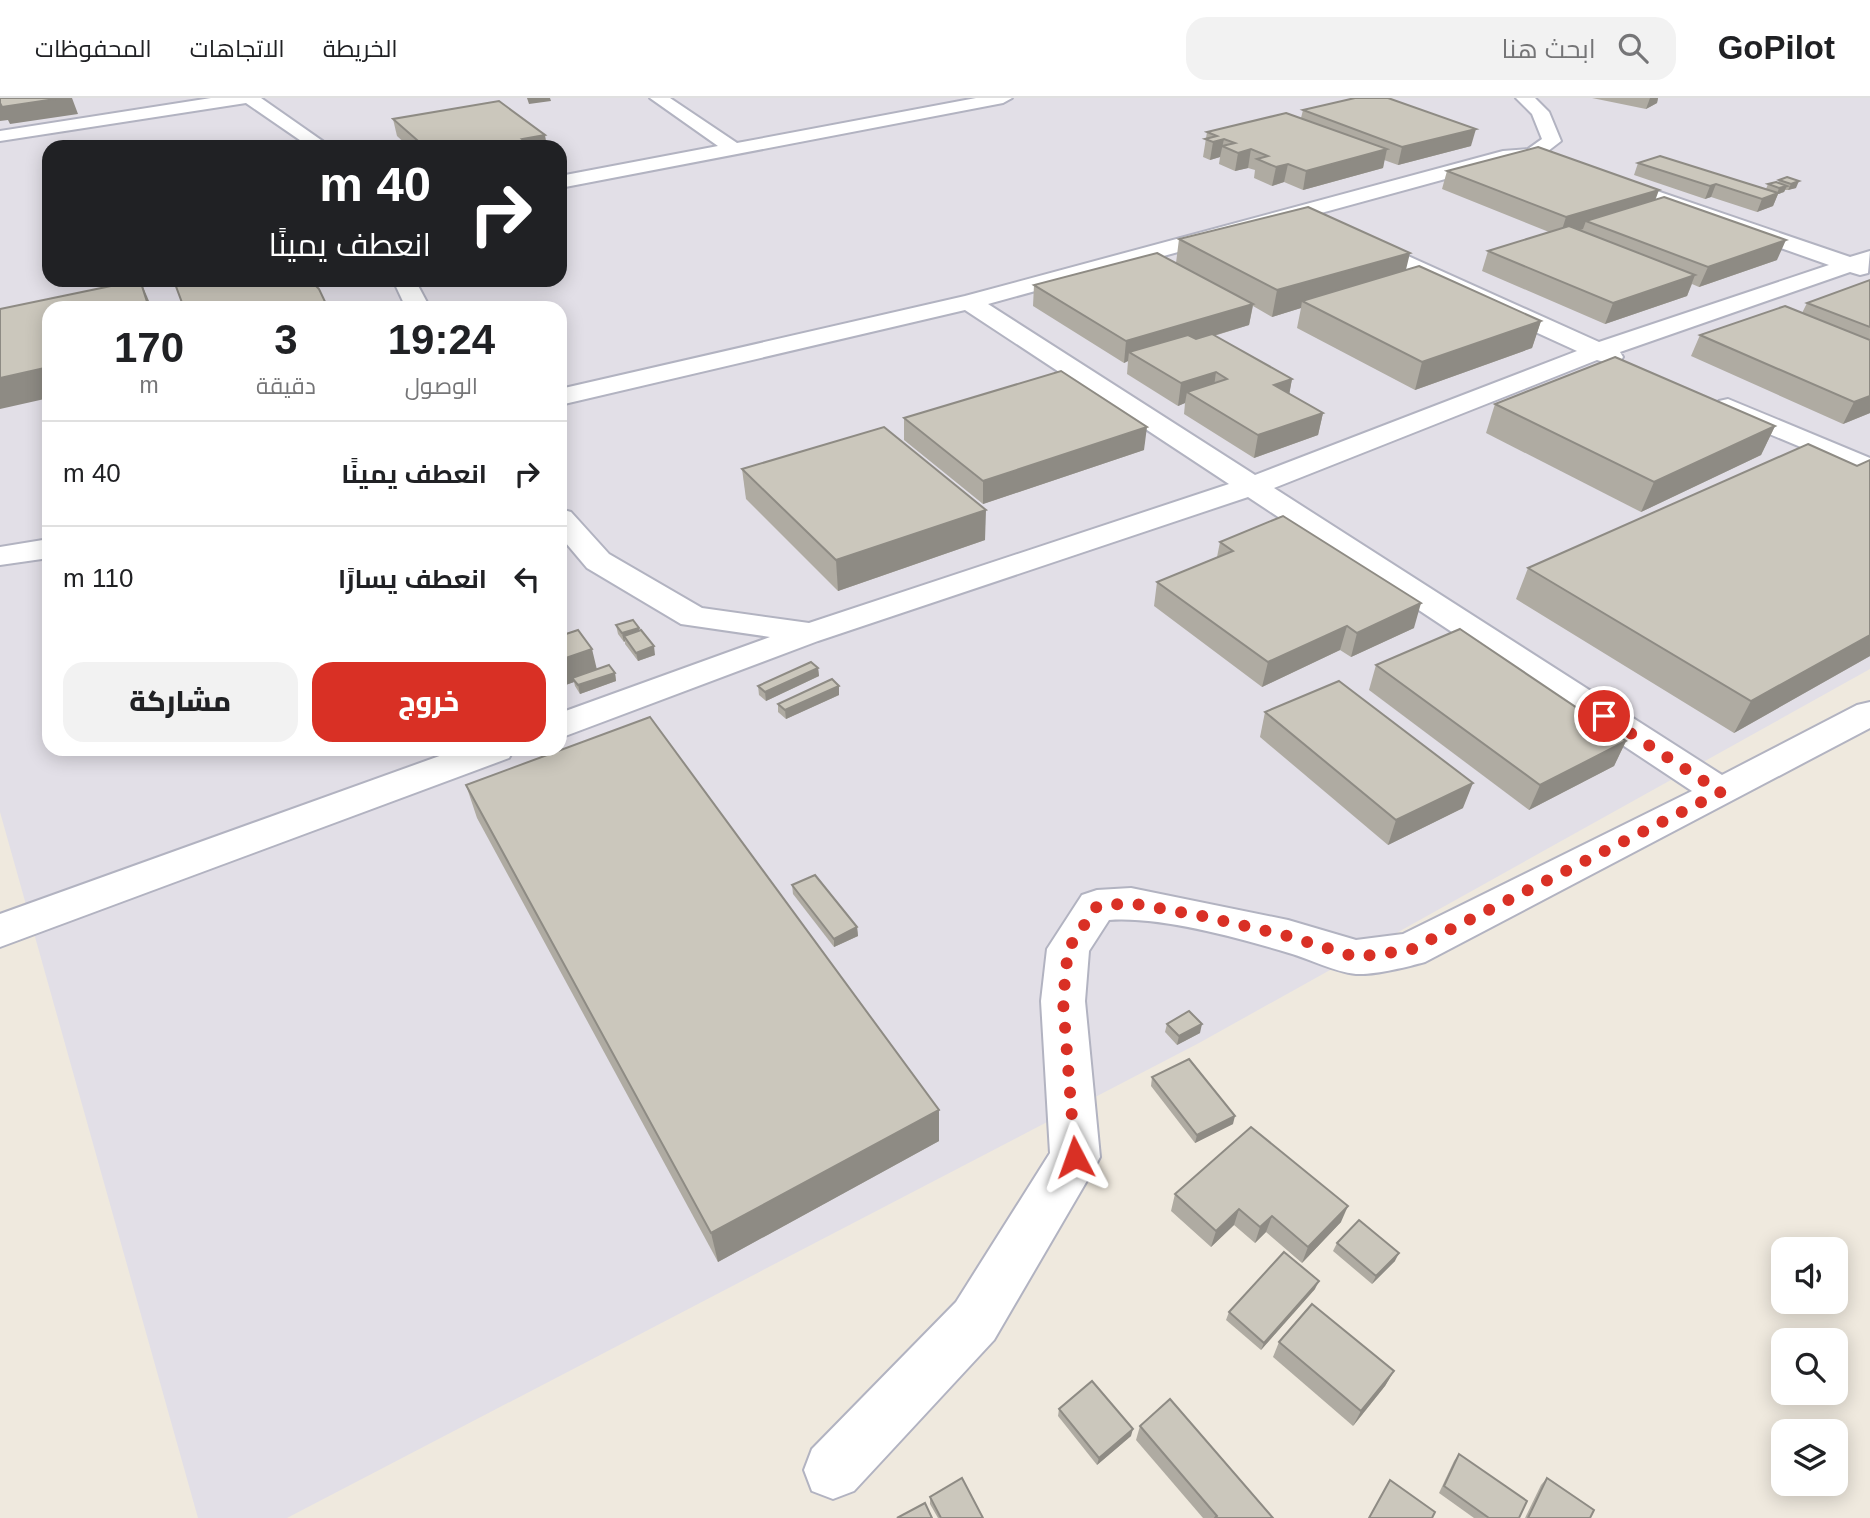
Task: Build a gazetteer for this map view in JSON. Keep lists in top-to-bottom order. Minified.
{"page":{"header":"GoPilot","search":"ابحث هنا","nav":["الخريطة","الاتجاهات","المحفوظات"],"turn":["40 m","انعطف يمينًا"],"eta":["19:24","الوصول","3","دقيقة","170","m"],"list":[{"name":"انعطف يمينًا","value":"40 m"},{"name":"انعطف يسارًا","value":"110 m"}],"buttons":["خروج","مشاركة"]}}
